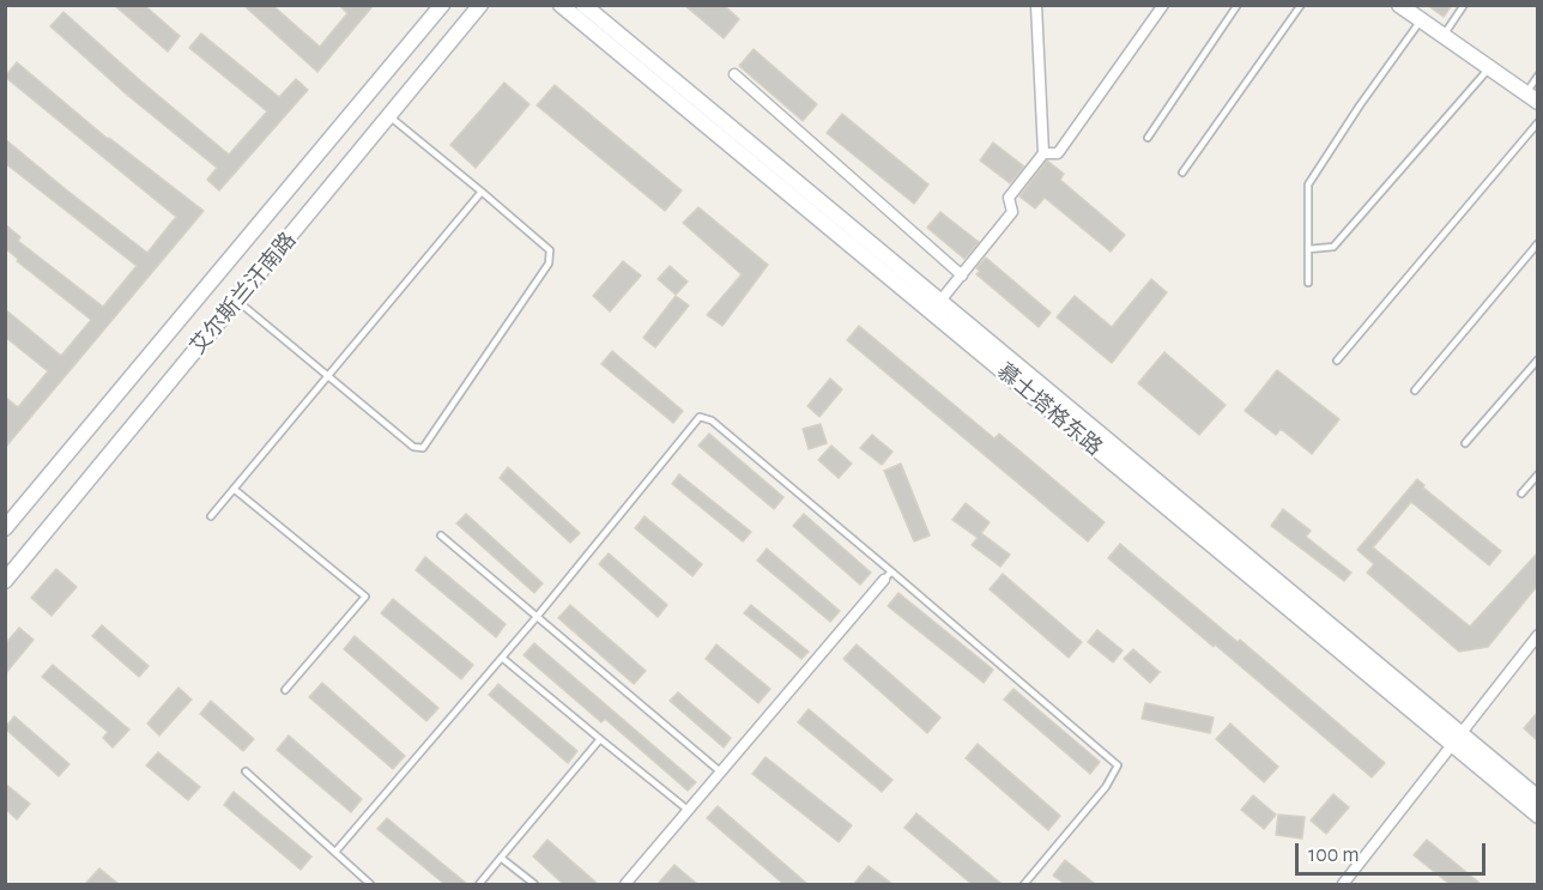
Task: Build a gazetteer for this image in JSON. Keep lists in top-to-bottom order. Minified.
{"streets":{"main road":["艾尔斯兰汗南路","慕士塔格东路"]},"scale_bar":"100 m"}
